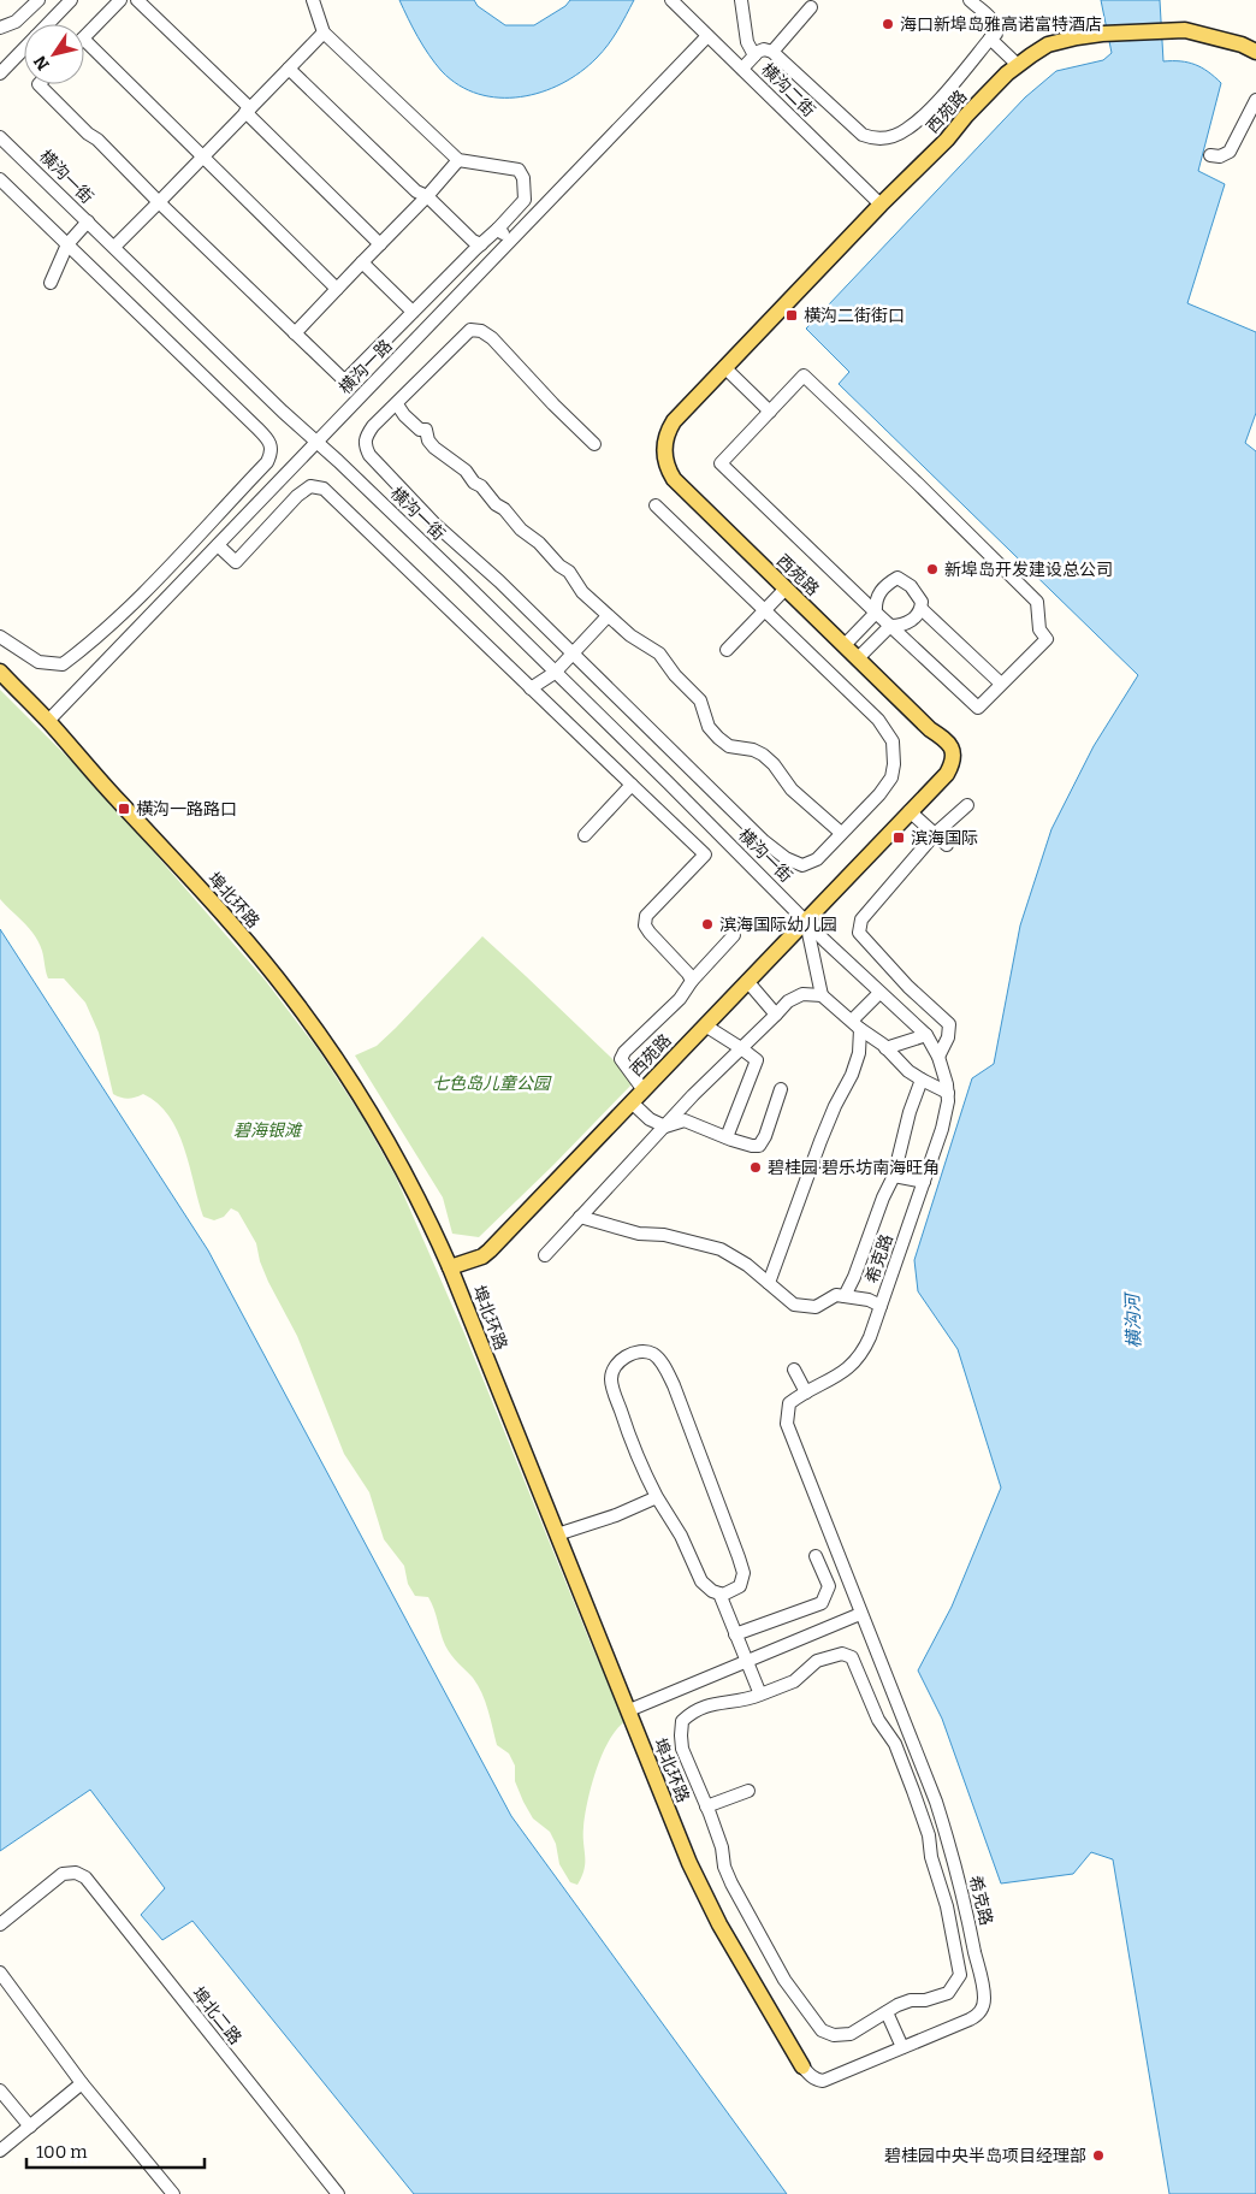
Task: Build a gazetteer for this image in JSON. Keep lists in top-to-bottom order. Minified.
{"streets":{"main road":["西苑路","埠北环路"],"street":["横沟二街","横沟一街","横沟一路","希克路","埠北二路"]},"crossings":[["横沟二街","西苑路"],["横沟二街","横沟一路"],["西苑路","横沟一街"],["西苑路","埠北环路"],["西苑路","希克路"],["横沟一街","横沟一路"],["横沟一街","希克路"],["横沟一路","埠北环路"],["埠北环路","希克路"]],"water":["横沟河"],"parks":["七色岛儿童公园","碧海银滩"],"places":{"other":["海口新埠岛雅高诺富特酒店","新埠岛开发建设总公司","滨海国际幼儿园","碧桂园·碧乐坊南海旺角","碧桂园中央半岛项目经理部"],"transit":["横沟二街街口","横沟一路路口","滨海国际"]},"scale_bar":"100 m","north":"bottom left"}
